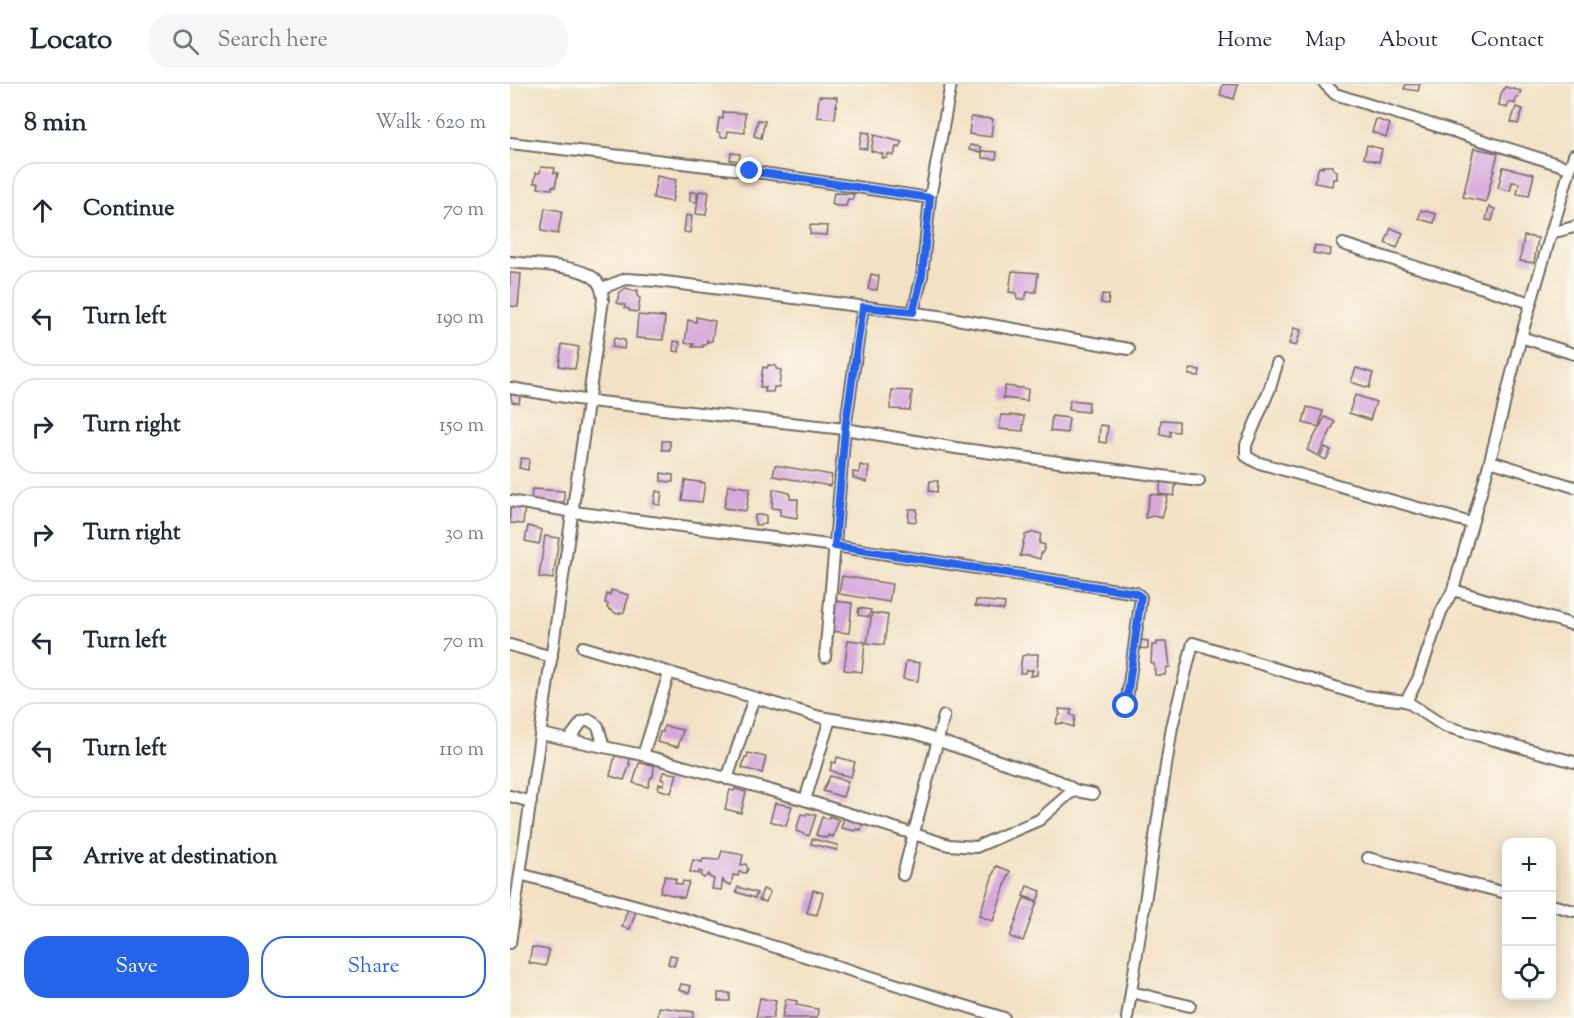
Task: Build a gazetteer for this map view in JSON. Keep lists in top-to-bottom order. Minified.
{"page":{"header":"Locato","search":"Search here","nav":["Home","Map","About","Contact"],"heading":["8 min","Walk · 620 m"],"list":[["Continue","70 m"],["Turn left","190 m"],["Turn right","150 m"],["Turn right","30 m"],["Turn left","70 m"],["Turn left","110 m"],"Arrive at destination"],"map_buttons":["+","−"],"buttons":["Save","Share"]}}
